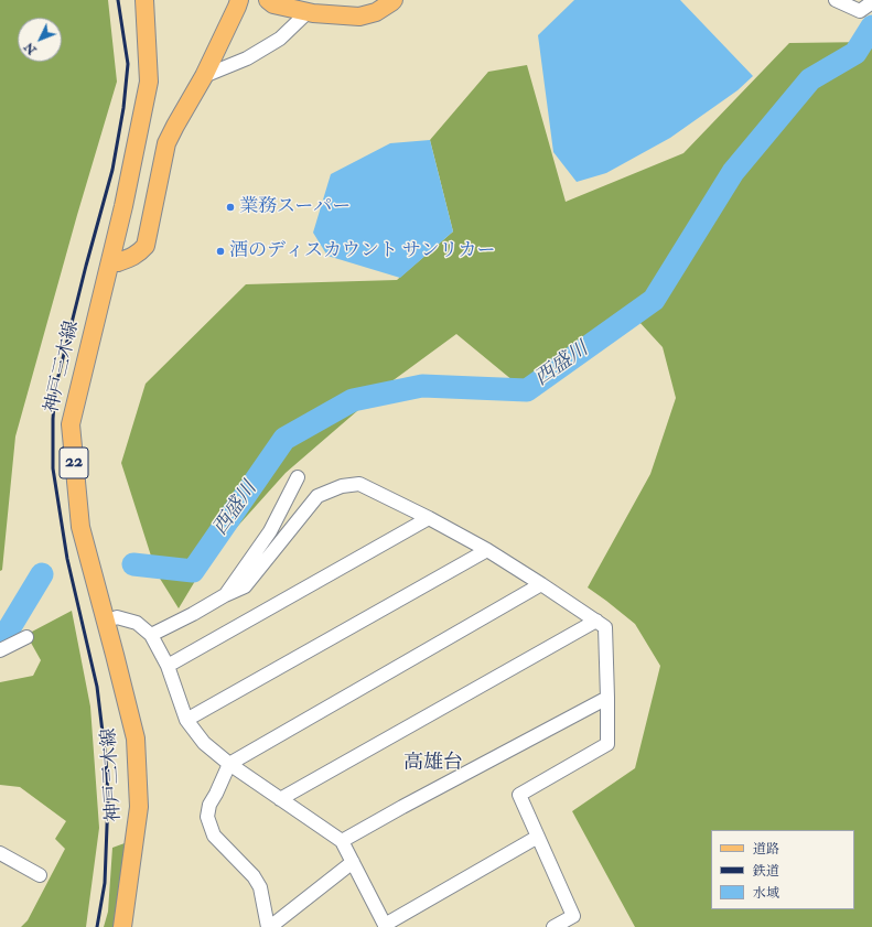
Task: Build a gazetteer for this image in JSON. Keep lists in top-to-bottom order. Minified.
{"streets":{"main road":["神戸三木線","22"]},"districts":["高雄台"],"water":["西盛川"],"places":["業務スーパー","酒のディスカウント サンリカー"],"legend":["道路","鉄道","水域"],"north":"bottom left"}
